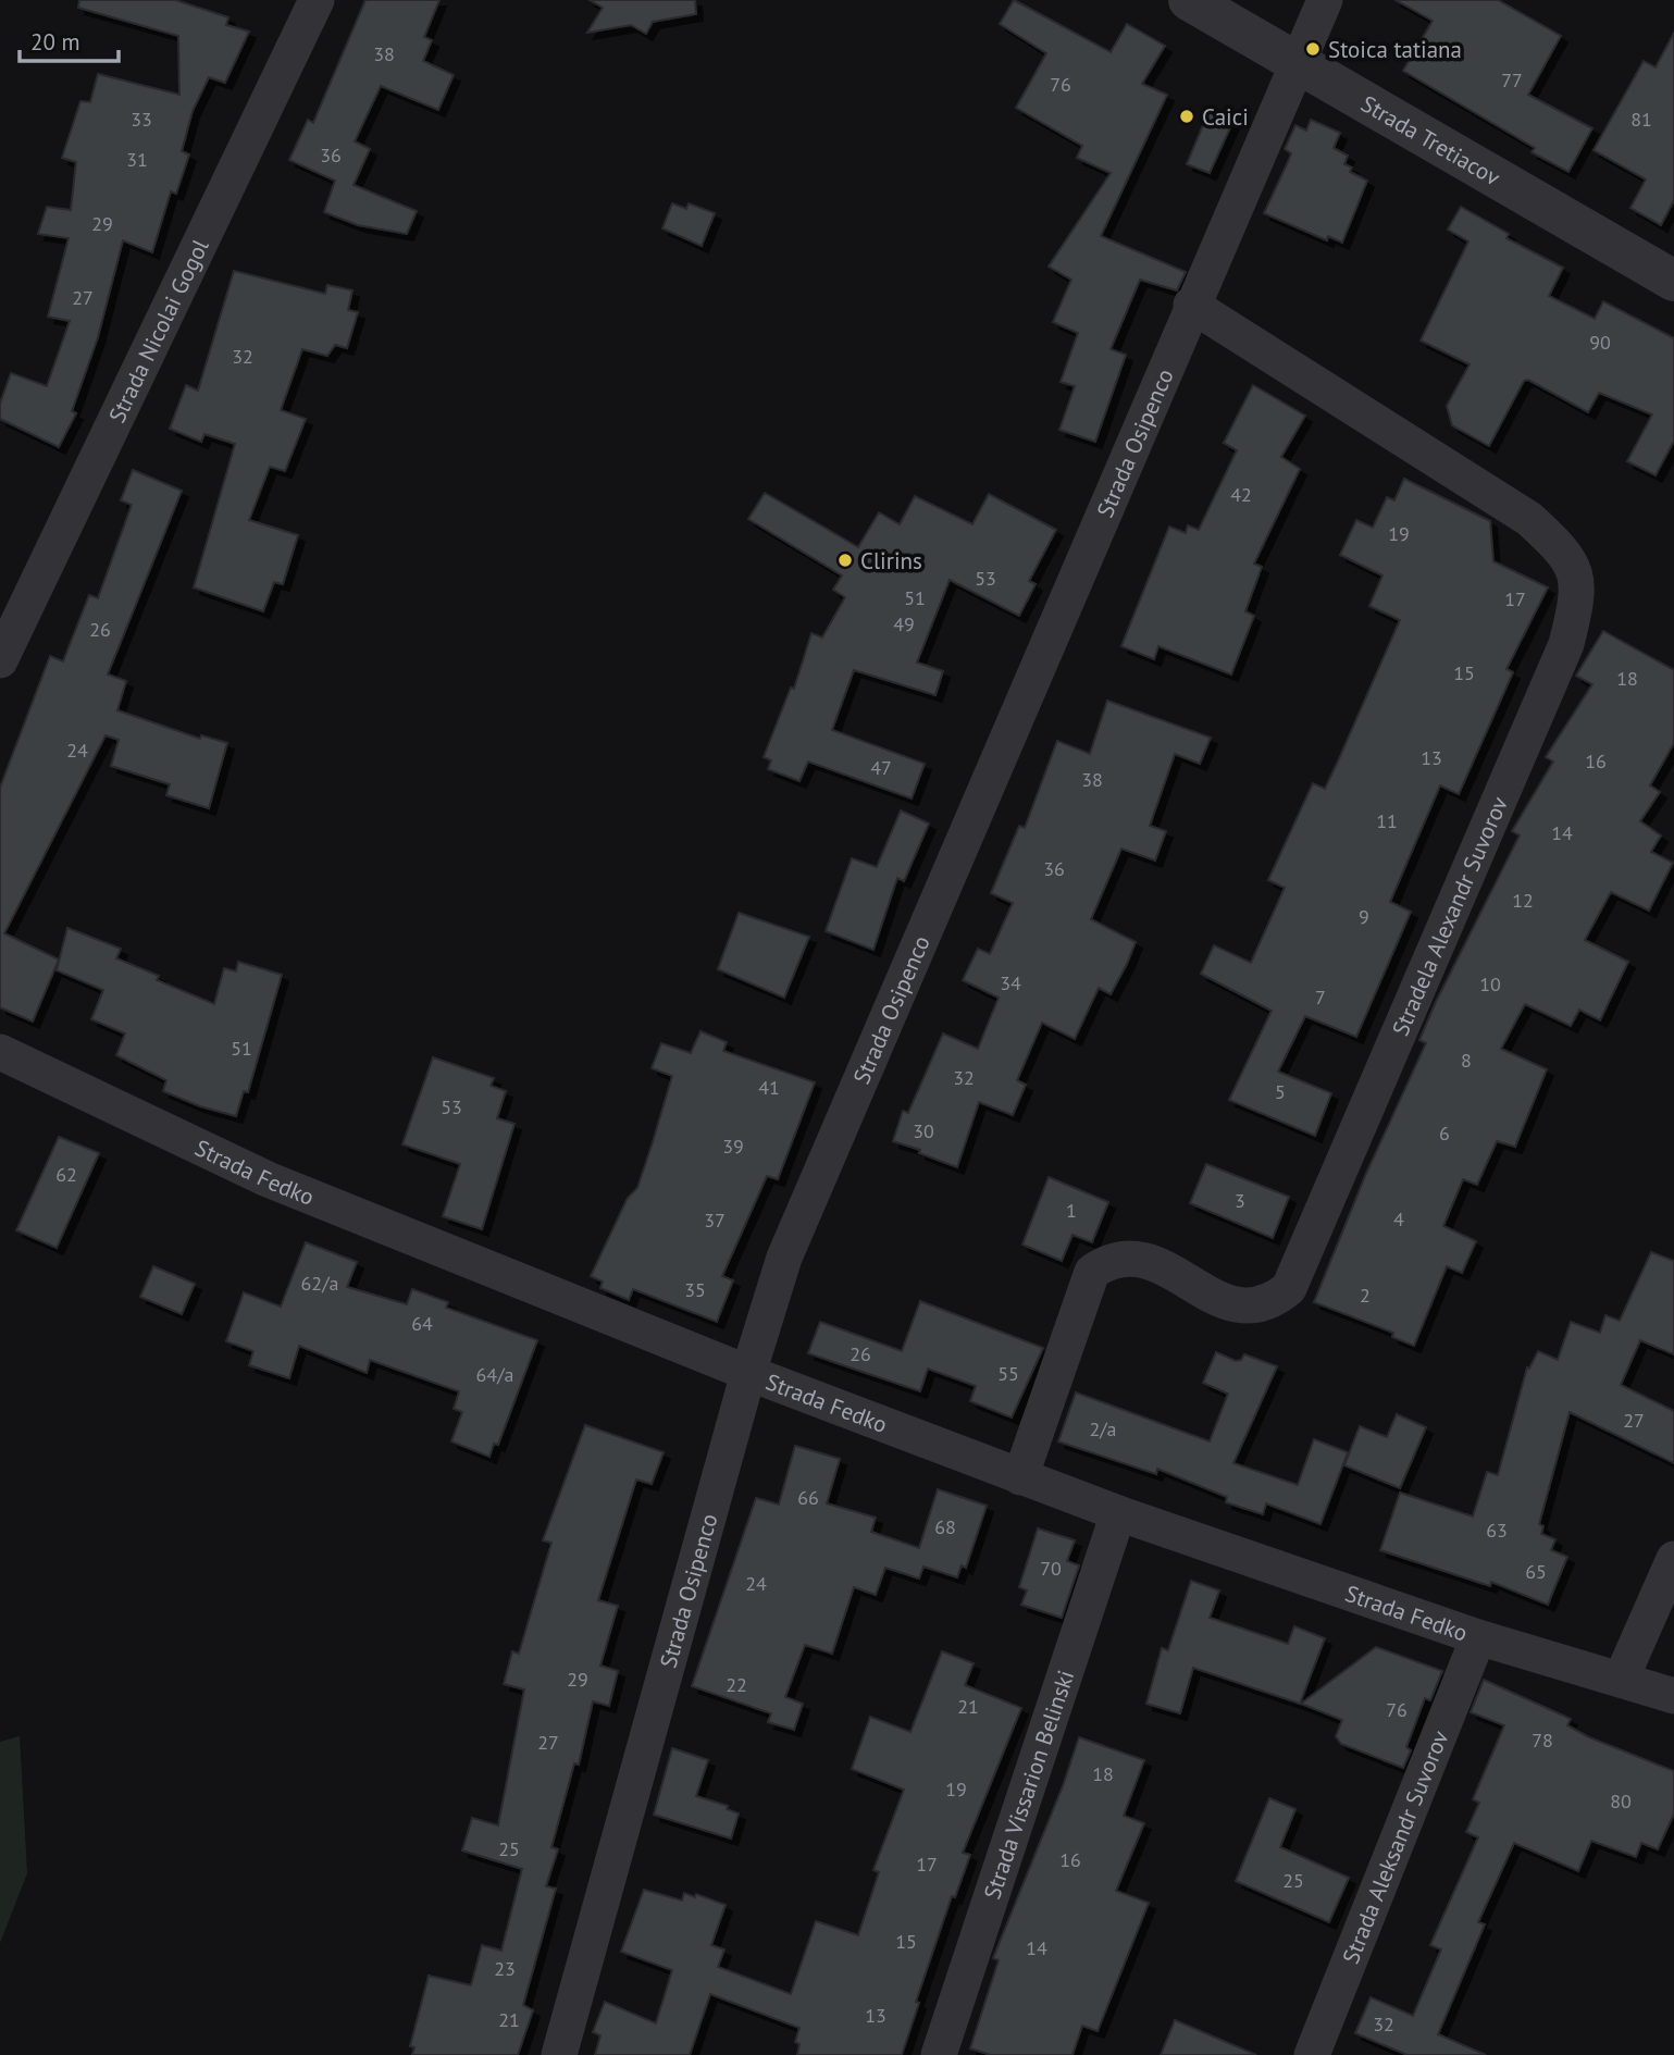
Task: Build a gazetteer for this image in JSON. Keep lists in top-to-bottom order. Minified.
{"streets":{"street":["Strada Tretiacov","Strada Nicolai Gogol","Strada Osipenco","Stradela Alexandr Suvorov","Strada Fedko","Strada Vissarion Belinski","Strada Aleksandr Suvorov"]},"crossings":[["Strada Tretiacov","Strada Osipenco"],["Strada Osipenco","Stradela Alexandr Suvorov"],["Strada Osipenco","Strada Fedko"],["Stradela Alexandr Suvorov","Strada Fedko"],["Strada Fedko","Strada Vissarion Belinski"],["Strada Fedko","Strada Aleksandr Suvorov"]],"places":["Stoica tatiana","Caici","Clirins"],"house_numbers":["38","77","76","33","81","36","31","29","27","90","32","42","19","53","51","17","49","26","15","18","24","13","16","47","38","11","14","36","12","9","34","10","7","51","8","32","41","5","53","30","6","39","62","3","1","4","37","62/a","35","2","64","26","55","64/a","27","2/a","66","68","63","70","65","24","29","22","21","76","78","27","18","19","80","25","16","17","25","15","14","23","13","21","32"],"scale_bar":"20 m"}
